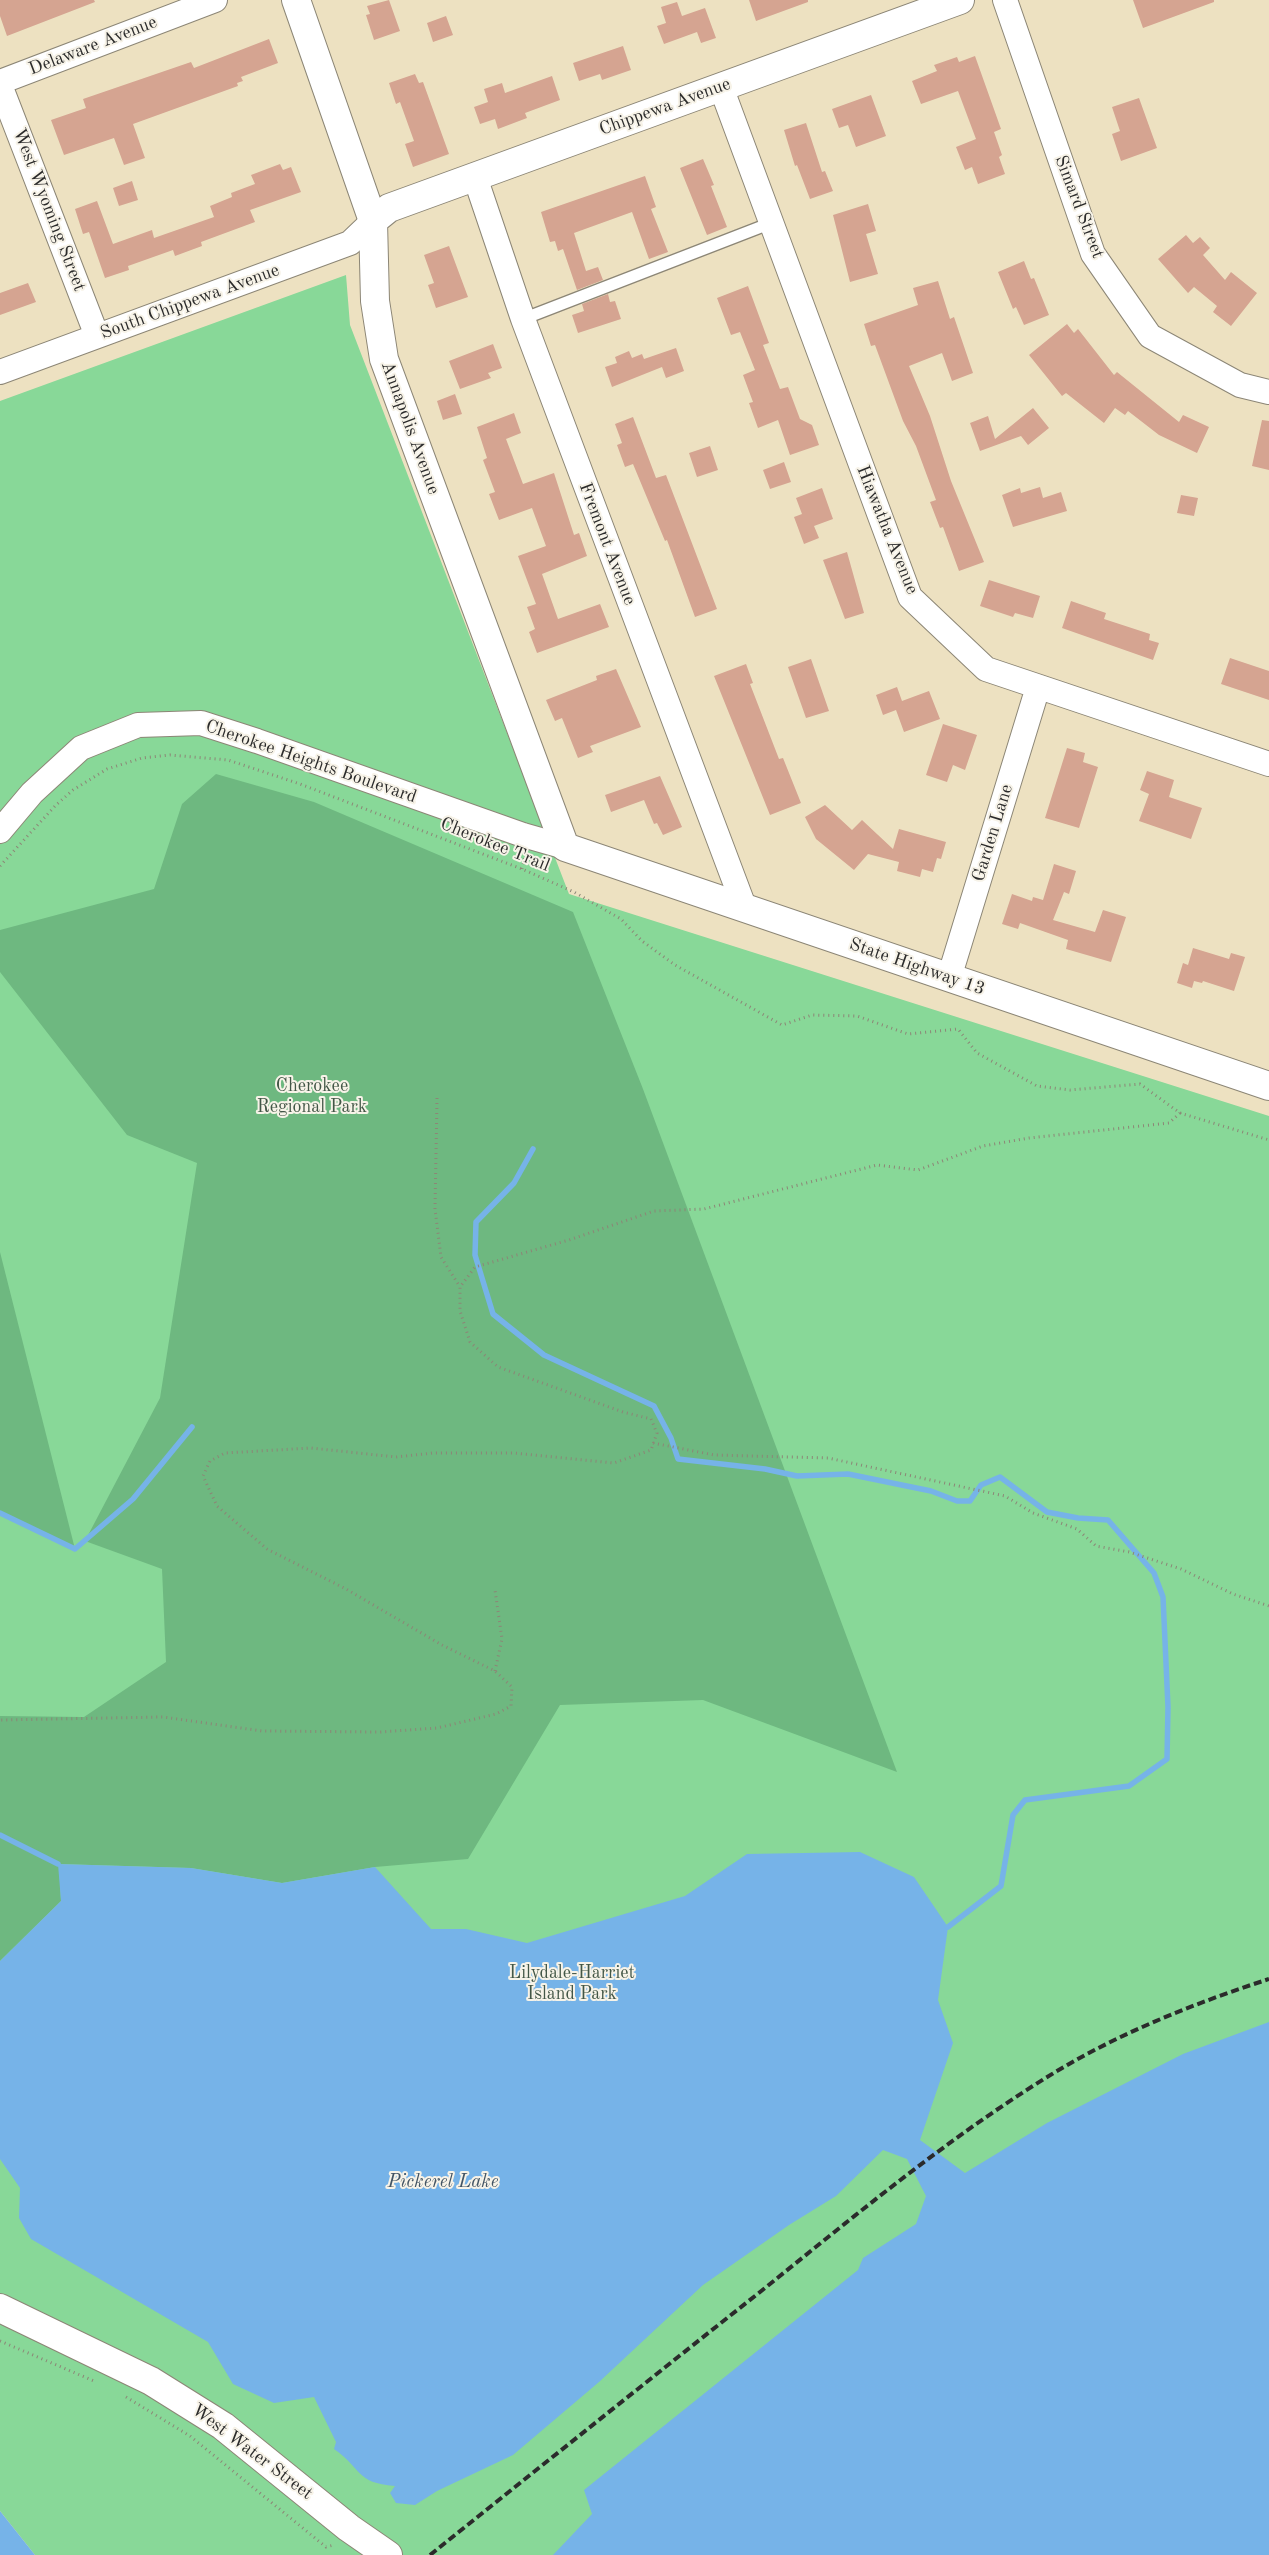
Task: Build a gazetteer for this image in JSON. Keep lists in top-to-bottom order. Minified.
{"streets":{"street":["Delaware Avenue","Chippewa Avenue","Simard Street","West Wyoming Street","South Chippewa Avenue","Annapolis Avenue","Hiawatha Avenue","Fremont Avenue","Cherokee Heights Boulevard","Garden Lane","State Highway 13","West Water Street"],"path":["Cherokee Trail"]},"crossings":[["Delaware Avenue","West Wyoming Street"],["Chippewa Avenue","South Chippewa Avenue"],["Chippewa Avenue","Annapolis Avenue"],["Chippewa Avenue","Hiawatha Avenue"],["Chippewa Avenue","Fremont Avenue"],["West Wyoming Street","South Chippewa Avenue"],["South Chippewa Avenue","Annapolis Avenue"],["Annapolis Avenue","Cherokee Heights Boulevard"],["Annapolis Avenue","State Highway 13"],["Hiawatha Avenue","Garden Lane"],["Fremont Avenue","State Highway 13"],["Cherokee Heights Boulevard","State Highway 13"],["Garden Lane","State Highway 13"]],"water":["Pickerel Lake"],"parks":["Cherokee Regional Park","Lilydale-Harriet Island Park"]}
